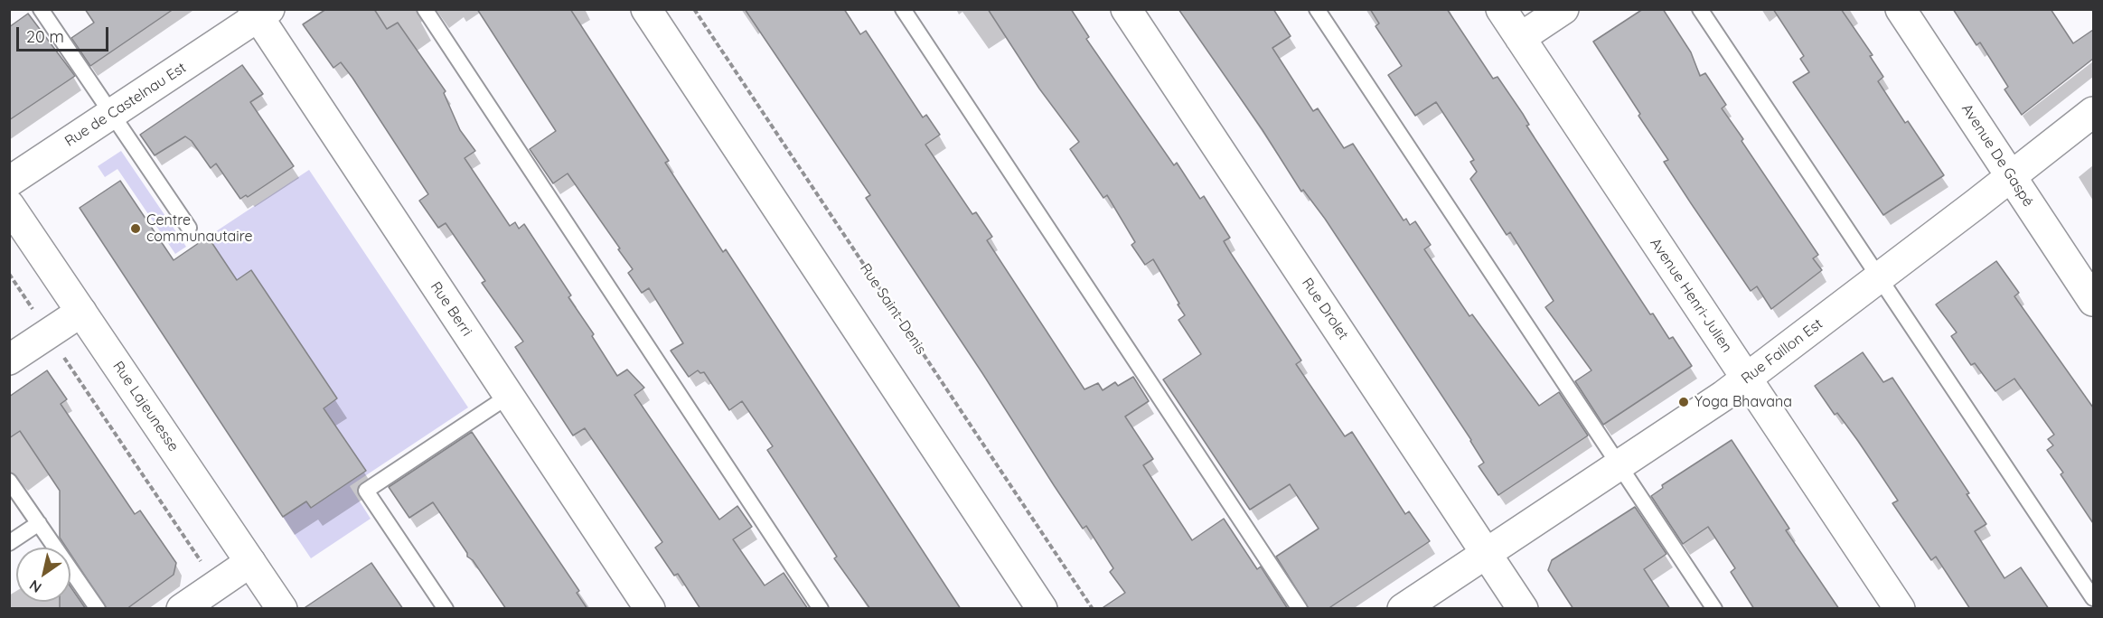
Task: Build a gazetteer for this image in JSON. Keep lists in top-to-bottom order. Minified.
{"streets":{"street":["Rue de Castelnau Est","Avenue De Gaspé","Avenue Henri-Julien","Rue Berri","Rue Drolet","Rue Faillon Est","Rue Lajeunesse"],"path":["Rue Saint-Denis"]},"crossings":[["Rue de Castelnau Est","Rue Berri"],["Avenue De Gaspé","Rue Faillon Est"],["Avenue Henri-Julien","Rue Faillon Est"],["Rue Drolet","Rue Faillon Est"]],"places":["Centre communautaire","Yoga Bhavana"],"scale_bar":"20 m","north":"bottom left"}
